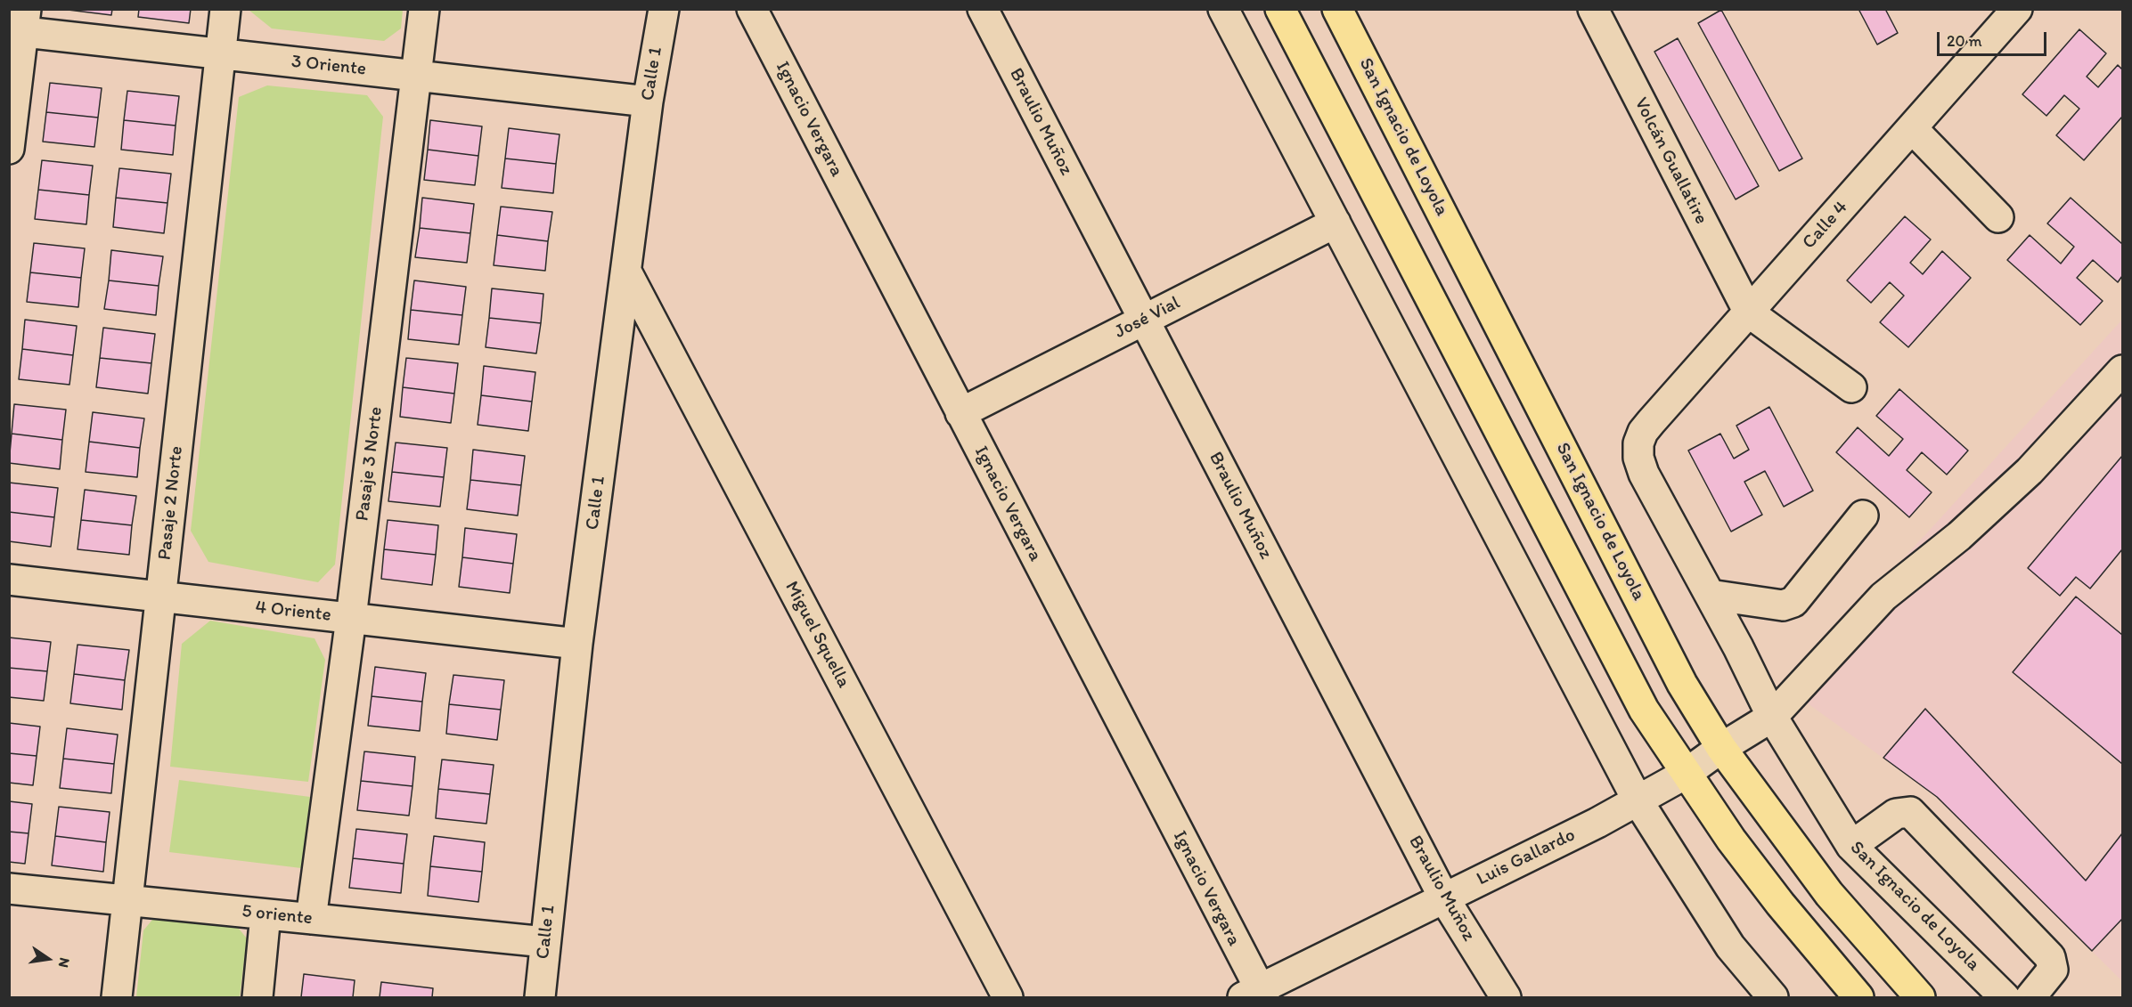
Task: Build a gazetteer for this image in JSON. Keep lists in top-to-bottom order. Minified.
{"streets":{"main road":["San Ignacio de Loyola"],"street":["3 Oriente","Calle 1","Ignacio Vergara","Braulio Muñoz","Volcán Guallatire","Calle 4","José Vial","Pasaje 3 Norte","Pasaje 2 Norte","4 Oriente","Miguel Squella","Luis Gallardo","5 oriente"]},"crossings":[["3 Oriente","Calle 1"],["3 Oriente","Pasaje 3 Norte"],["3 Oriente","Pasaje 2 Norte"],["Calle 1","4 Oriente"],["Calle 1","Miguel Squella"],["Calle 1","5 oriente"],["Ignacio Vergara","José Vial"],["Ignacio Vergara","Luis Gallardo"],["Braulio Muñoz","José Vial"],["Braulio Muñoz","Luis Gallardo"],["San Ignacio de Loyola","Calle 4"],["San Ignacio de Loyola","Luis Gallardo"],["Volcán Guallatire","Calle 4"],["Pasaje 3 Norte","4 Oriente"],["Pasaje 3 Norte","5 oriente"],["Pasaje 2 Norte","4 Oriente"],["Pasaje 2 Norte","5 oriente"]],"scale_bar":"20 m","north":"right"}
